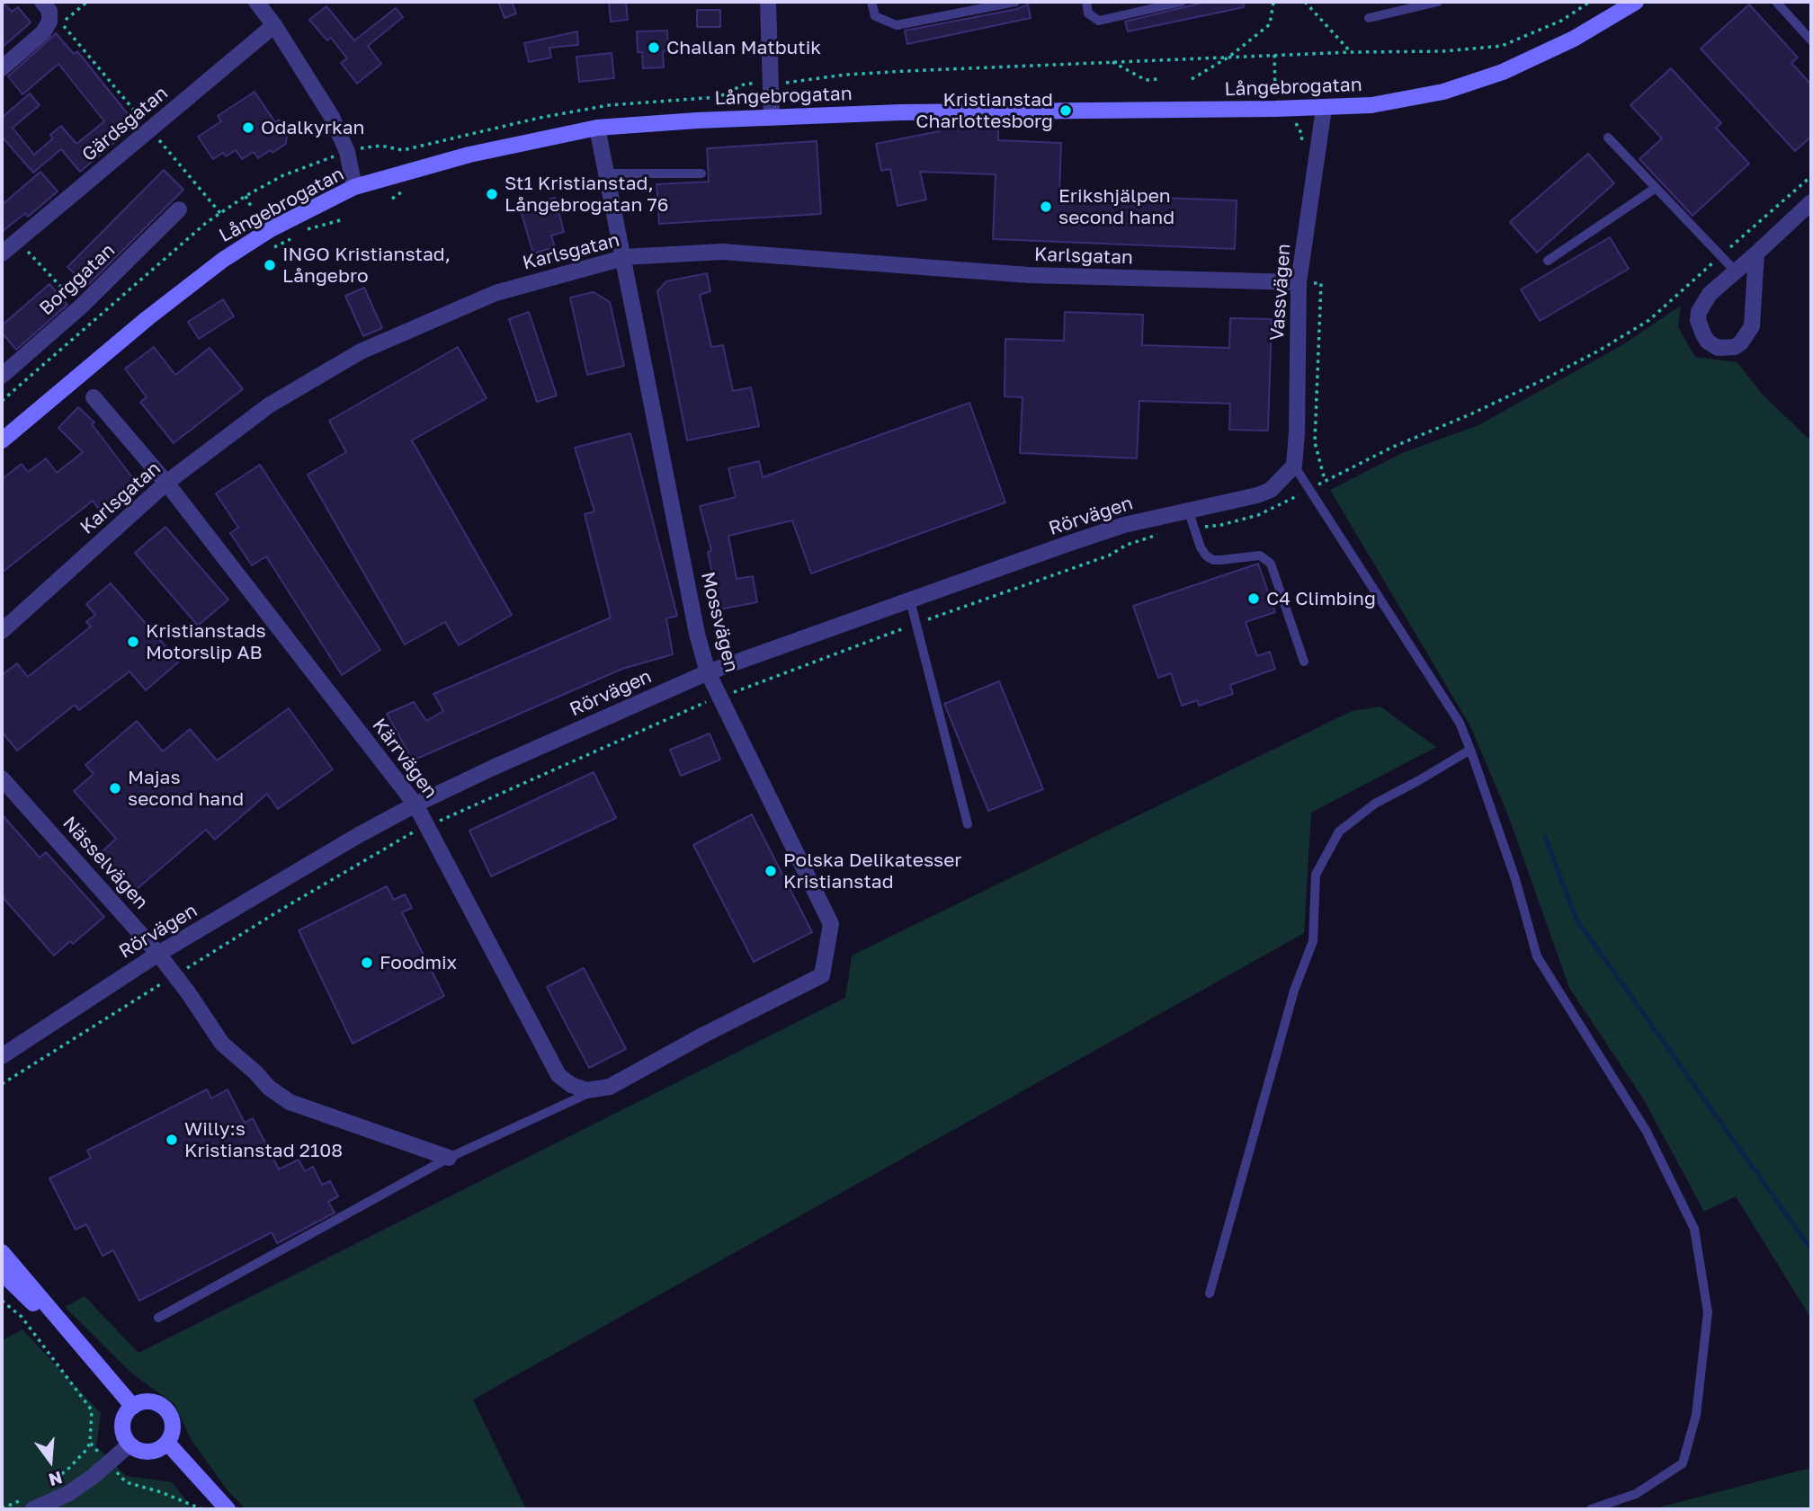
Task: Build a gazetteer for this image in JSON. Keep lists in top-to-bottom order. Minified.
{"streets":{"main road":["Långebrogatan"],"street":["Gärdsgatan","Karlsgatan","Borggatan","Vassvägen","Rörvägen","Mossvägen","Kärrvägen","Nässelvägen"]},"crossings":[["Långebrogatan","Vassvägen"],["Långebrogatan","Mossvägen"],["Karlsgatan","Vassvägen"],["Karlsgatan","Mossvägen"],["Karlsgatan","Kärrvägen"],["Vassvägen","Rörvägen"],["Rörvägen","Mossvägen"],["Rörvägen","Kärrvägen"],["Rörvägen","Nässelvägen"],["Mossvägen","Kärrvägen"]],"places":["Challan Matbutik","Kristianstad Charlottesborg","Odalkyrkan","St1 Kristianstad, Långebrogatan 76","Erikshjälpen second hand","INGO Kristianstad, Långebro","C4 Climbing","Kristianstads Motorslip AB","Majas second hand","Polska Delikatesser Kristianstad","Foodmix","Willy:s Kristianstad 2108"],"north":"bottom"}
